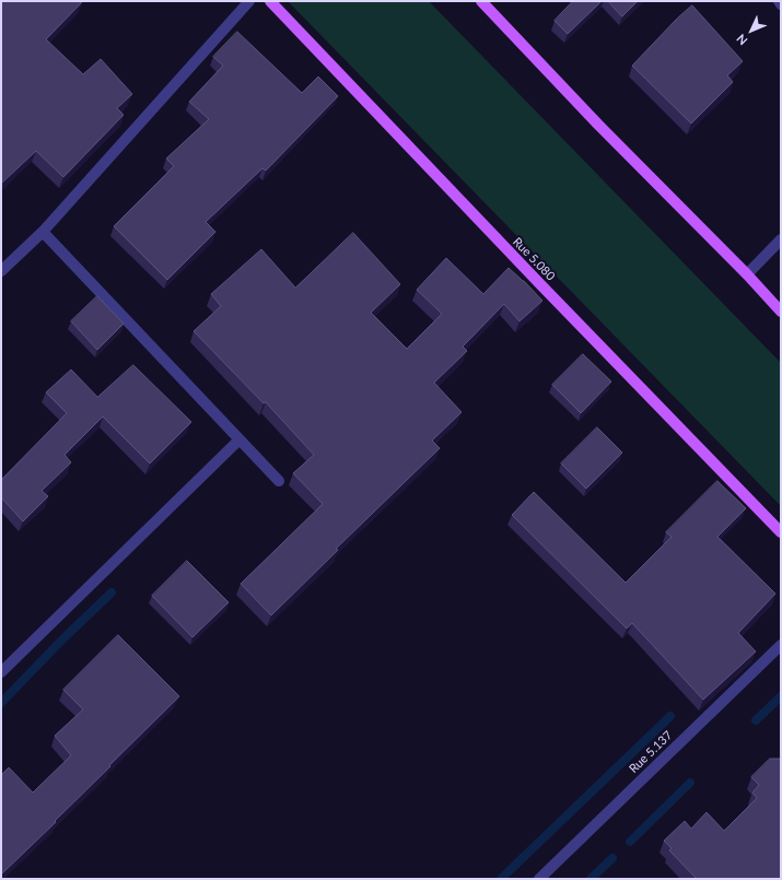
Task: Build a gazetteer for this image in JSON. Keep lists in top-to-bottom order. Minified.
{"streets":{"main road":["Rue 5.080"],"street":["Rue 5.137"]},"north":"bottom left"}
